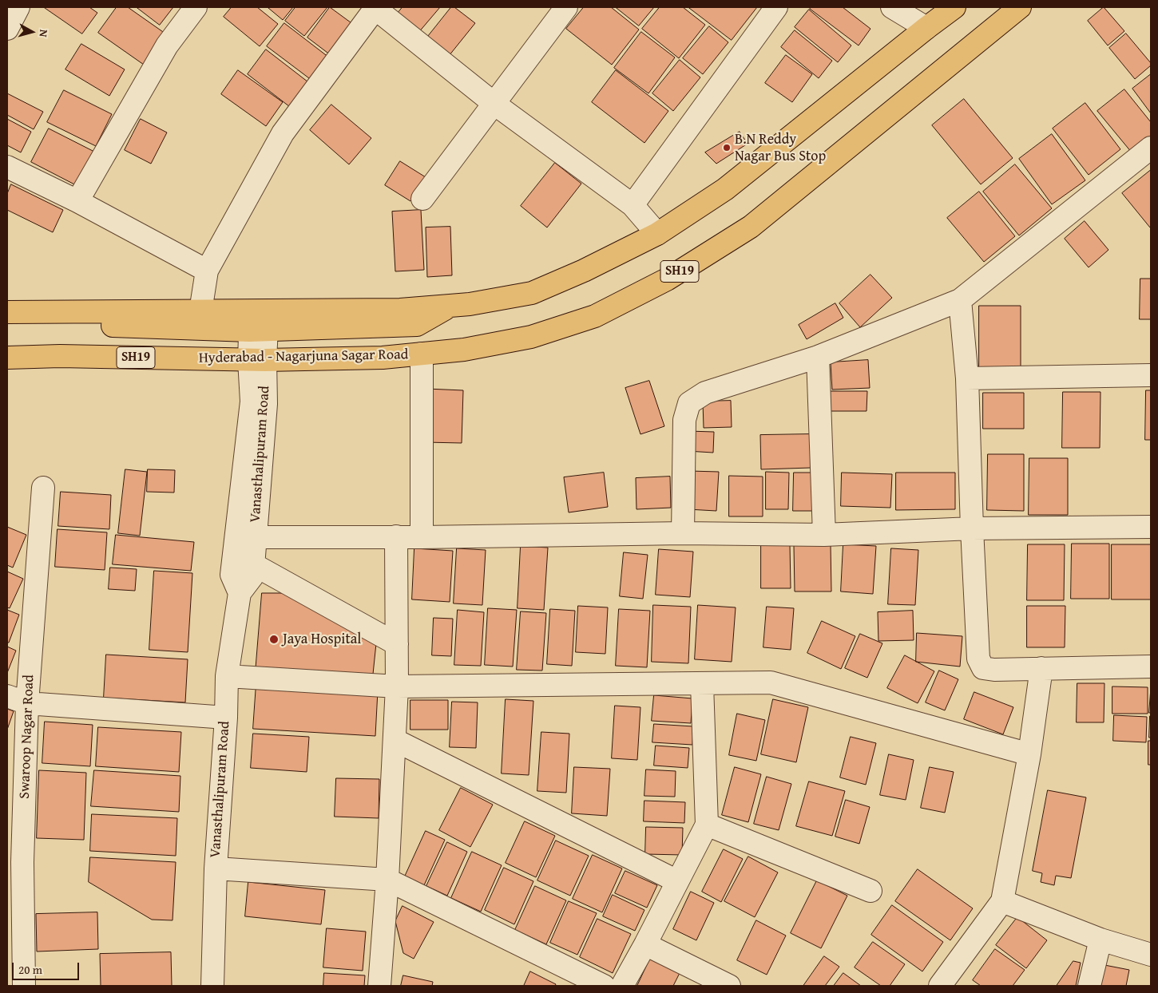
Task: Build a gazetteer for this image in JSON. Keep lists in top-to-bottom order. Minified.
{"streets":{"main road":["SH19","Hyderabad - Nagarjuna Sagar Road"],"street":["Vanasthalipuram Road","Swaroop Nagar Road"]},"crossings":[["Hyderabad - Nagarjuna Sagar Road","Vanasthalipuram Road"]],"places":["B.N Reddy Nagar Bus Stop","Jaya Hospital"],"scale_bar":"20 m","north":"right"}
